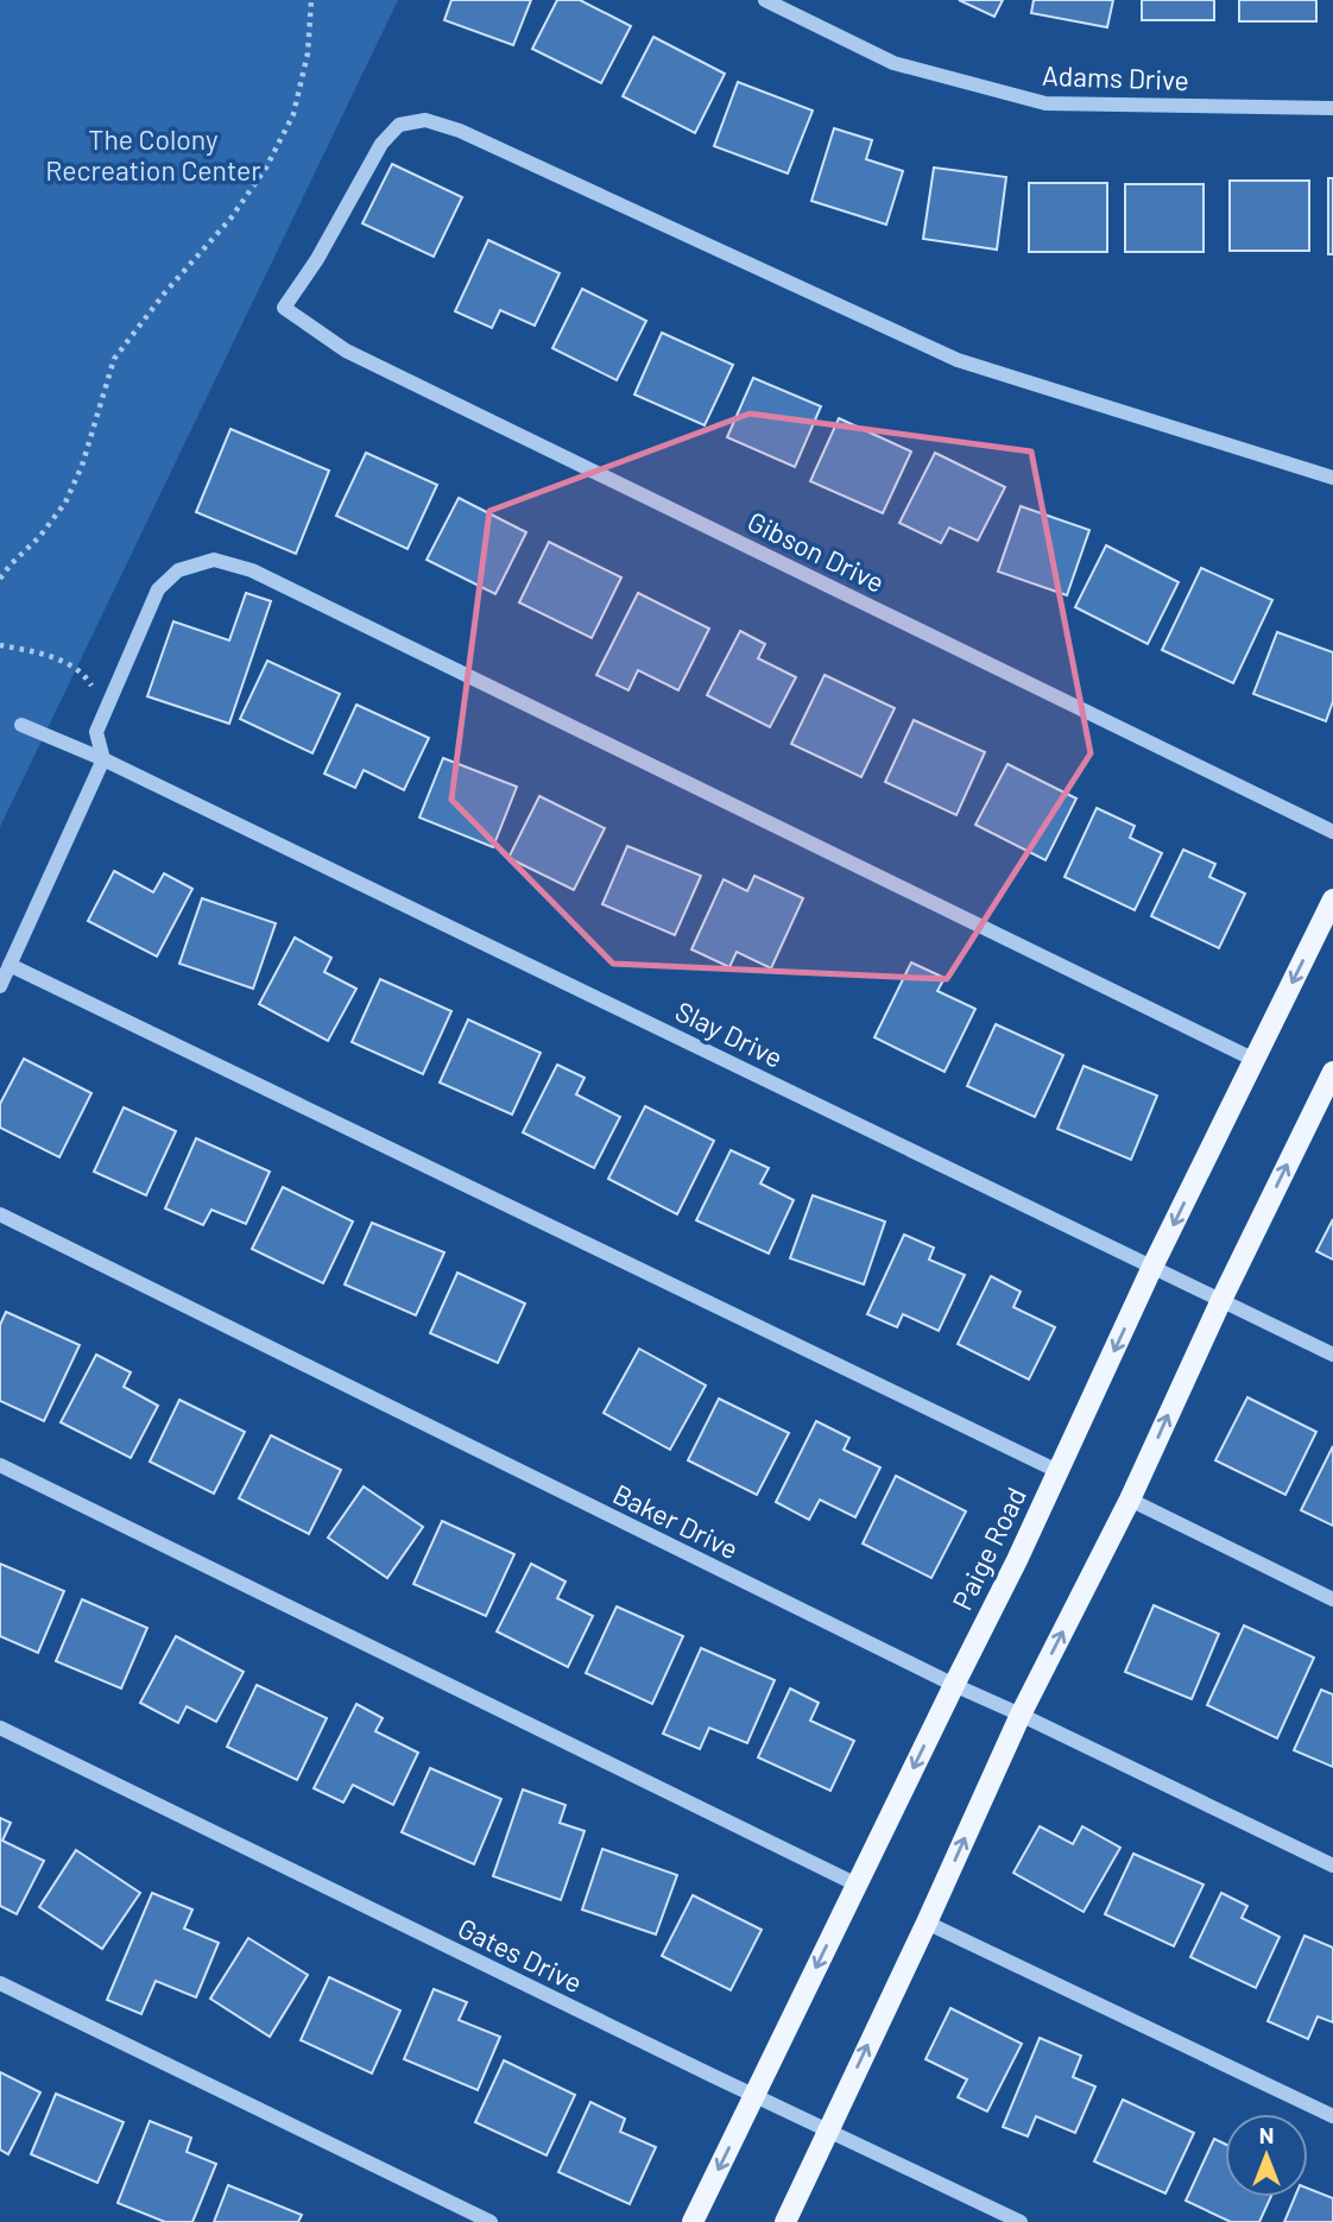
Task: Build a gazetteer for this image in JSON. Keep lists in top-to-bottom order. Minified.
{"streets":{"main road":["Paige Road"],"street":["Adams Drive","Gibson Drive","Slay Drive","Baker Drive","Gates Drive"]},"crossings":[["Slay Drive","Paige Road"],["Baker Drive","Paige Road"],["Paige Road","Gates Drive"]],"parks":["The Colony Recreation Center"],"north":"top"}
